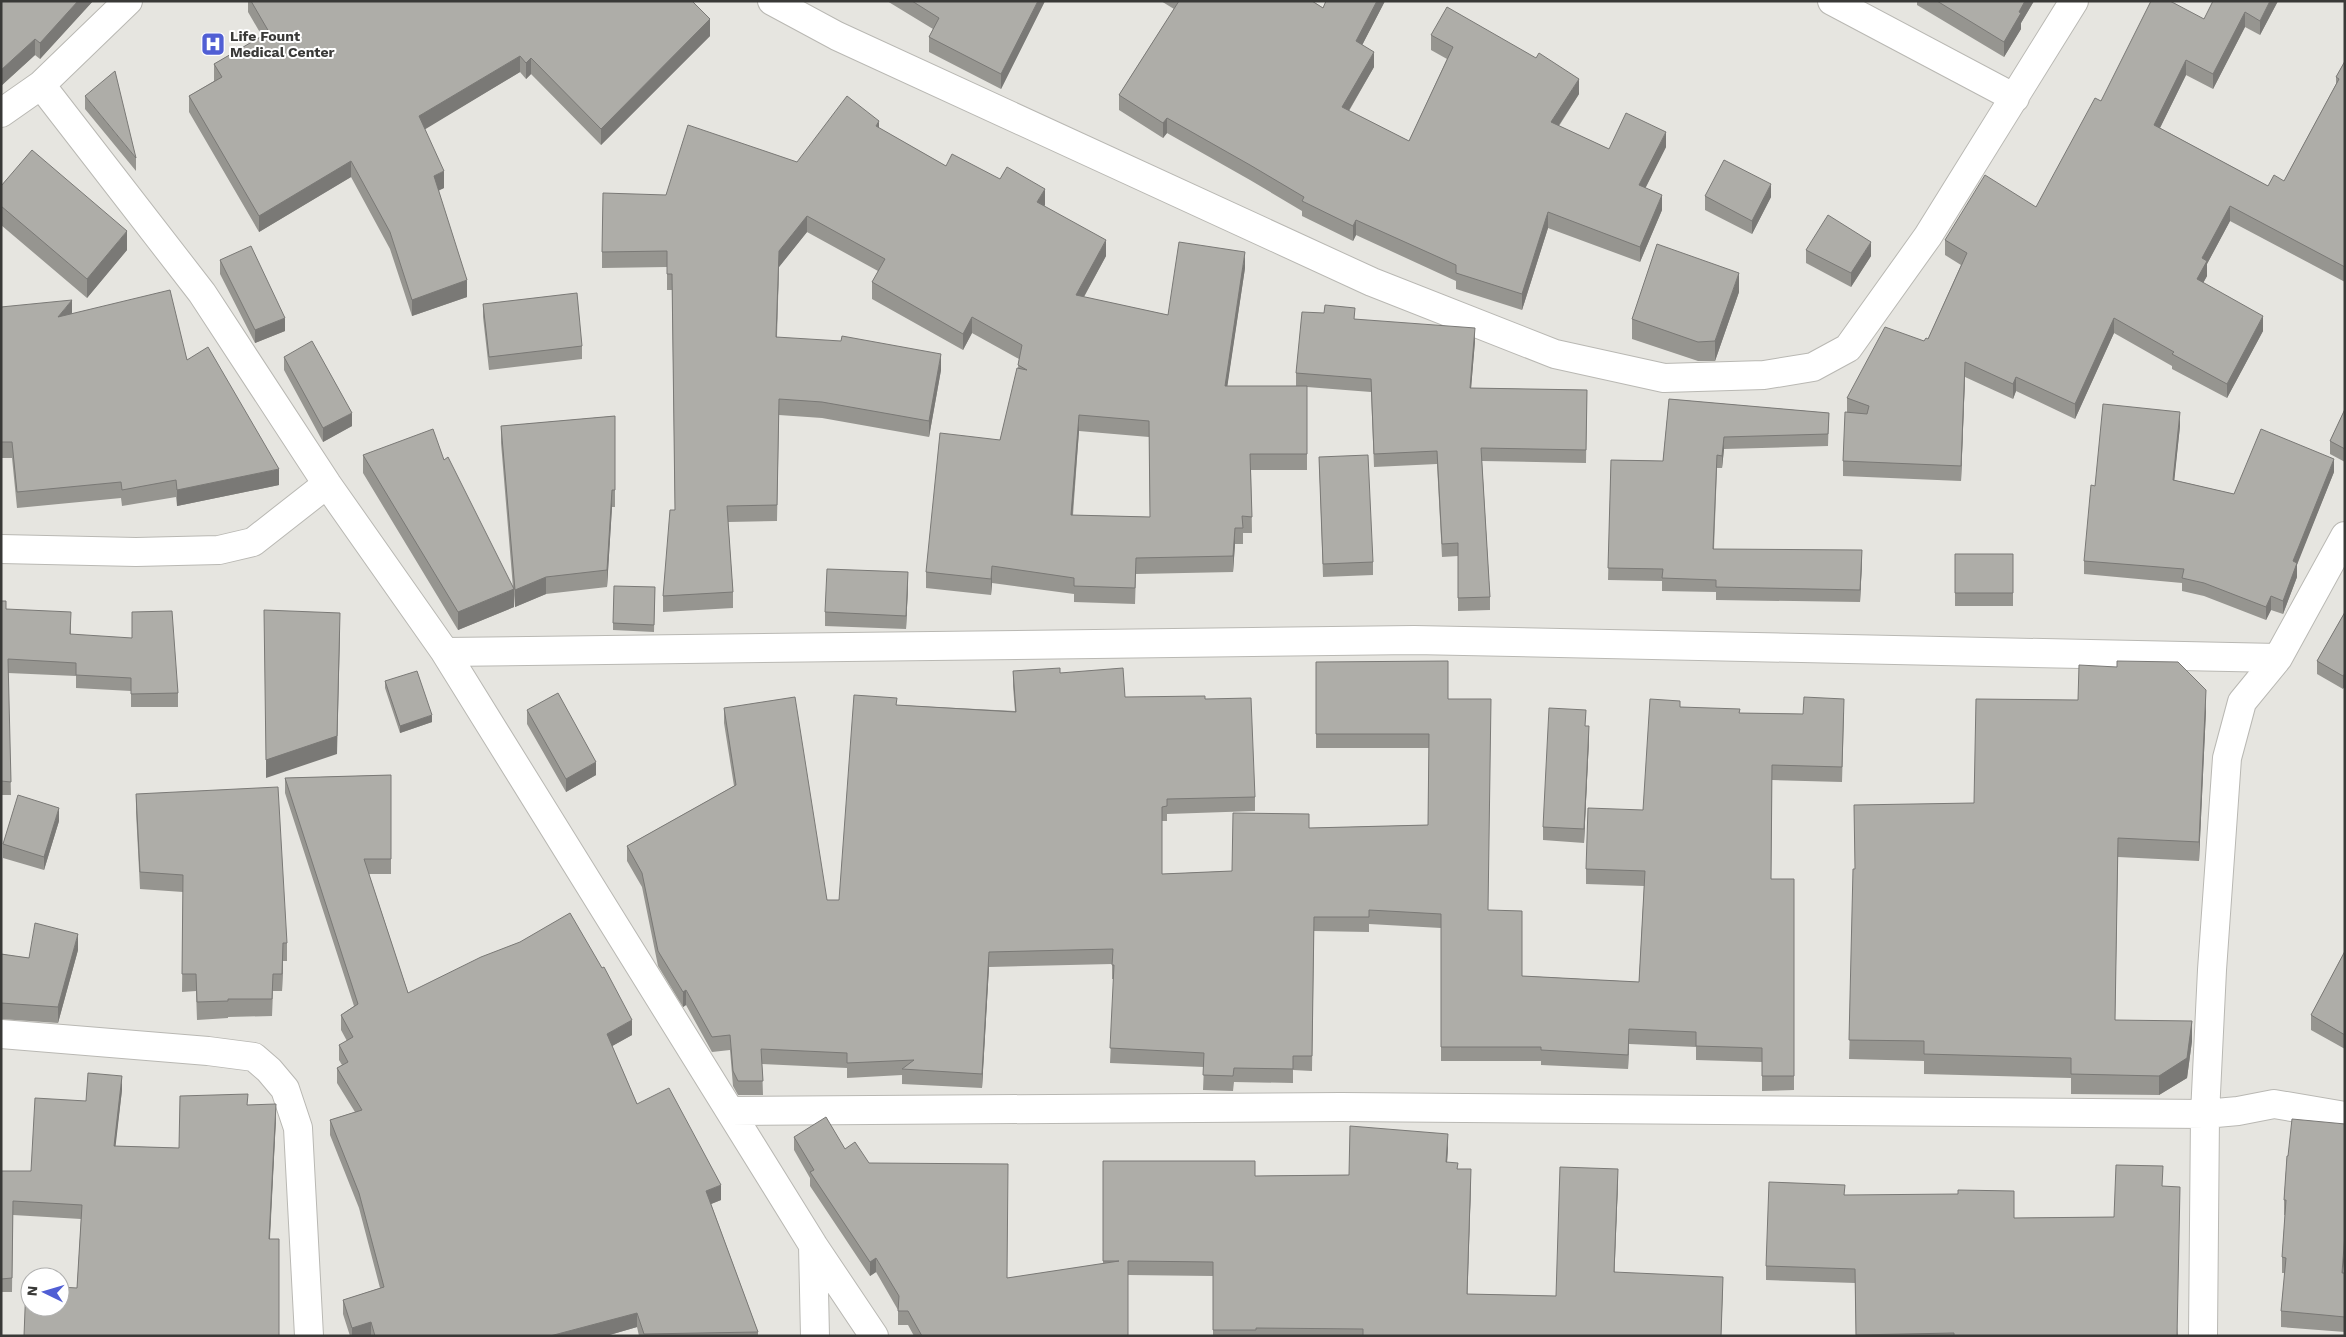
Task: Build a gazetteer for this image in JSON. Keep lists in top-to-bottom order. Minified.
{"places":{"hospital":["Life Fount Medical Center"]},"north":"left"}
